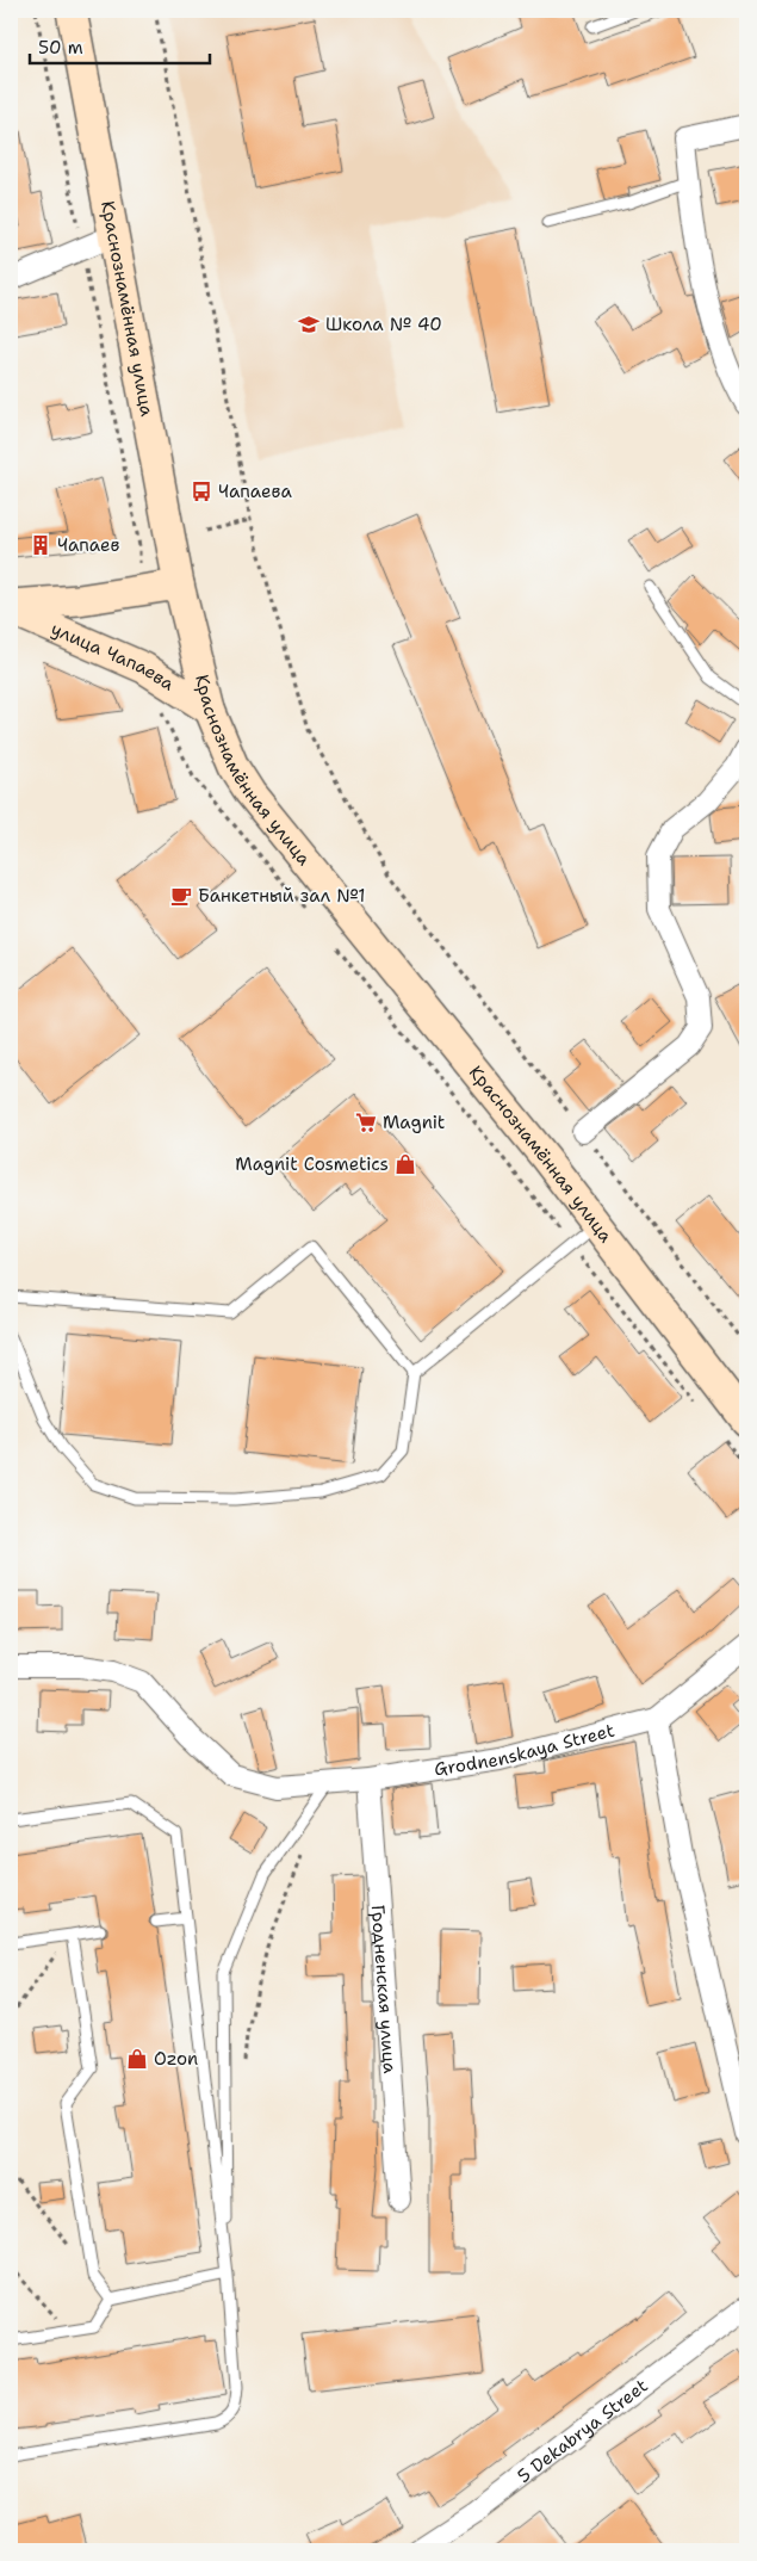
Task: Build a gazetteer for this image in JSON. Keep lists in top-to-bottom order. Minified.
{"streets":{"street":["Краснознамённая улица","улица Чапаева","Grodnenskaya Street","Гродненская улица","5 Dekabrya Street"]},"crossings":[["Краснознамённая улица","улица Чапаева"],["Grodnenskaya Street","Гродненская улица"]],"places":{"school or university":["Школа № 40"],"bus stop":["Чапаева"],"building":["Чапаев"],"cafe":["Банкетный зал №1"],"supermarket":["Magnit"],"shop":["Magnit Cosmetics","Ozon"]},"scale_bar":"50 m"}
